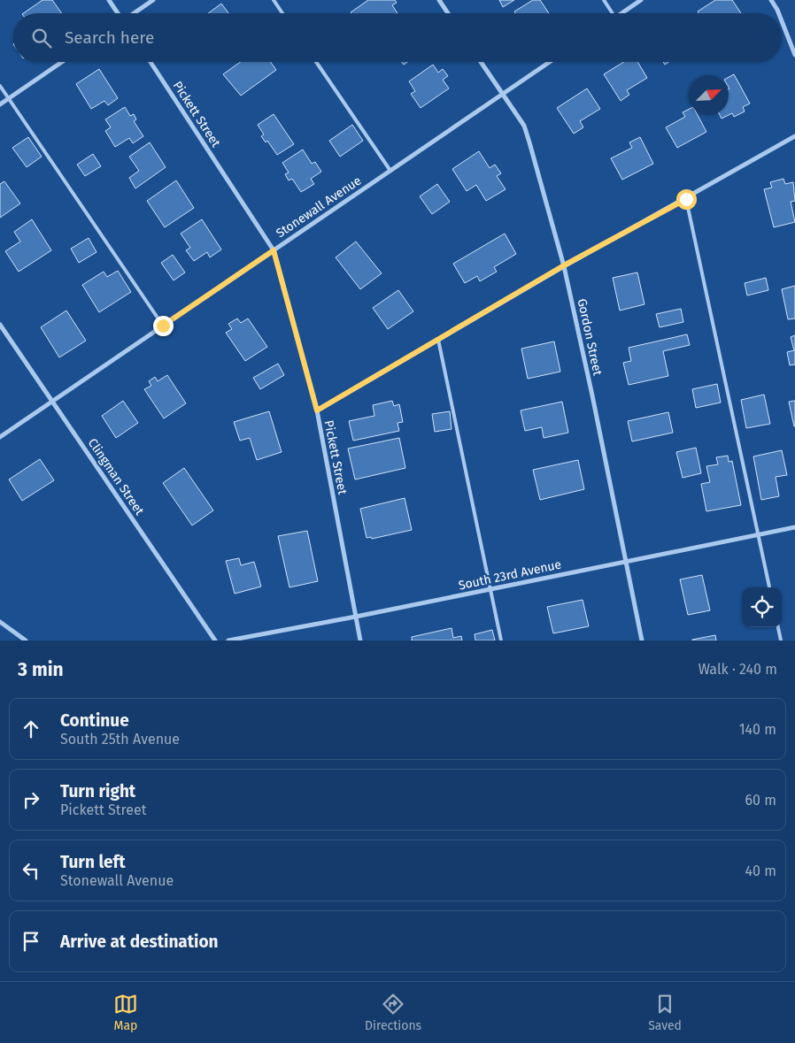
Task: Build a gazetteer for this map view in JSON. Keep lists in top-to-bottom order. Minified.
{"streets":{"street":["Pickett Street","Stonewall Avenue","Gordon Street","Clingman Street","South 23rd Avenue"]},"crossings":[["Pickett Street","Stonewall Avenue"],["Pickett Street","South 23rd Avenue"],["Stonewall Avenue","Gordon Street"],["Stonewall Avenue","Clingman Street"],["Gordon Street","South 23rd Avenue"]],"north":"top right","page":{"search":"Search here","heading":["3 min","Walk · 240 m"],"list":[["Continue","South 25th Avenue","140 m"],["Turn right","Pickett Street","60 m"],["Turn left","Stonewall Avenue","40 m"],"Arrive at destination"],"nav":["Map","Directions","Saved"]}}
